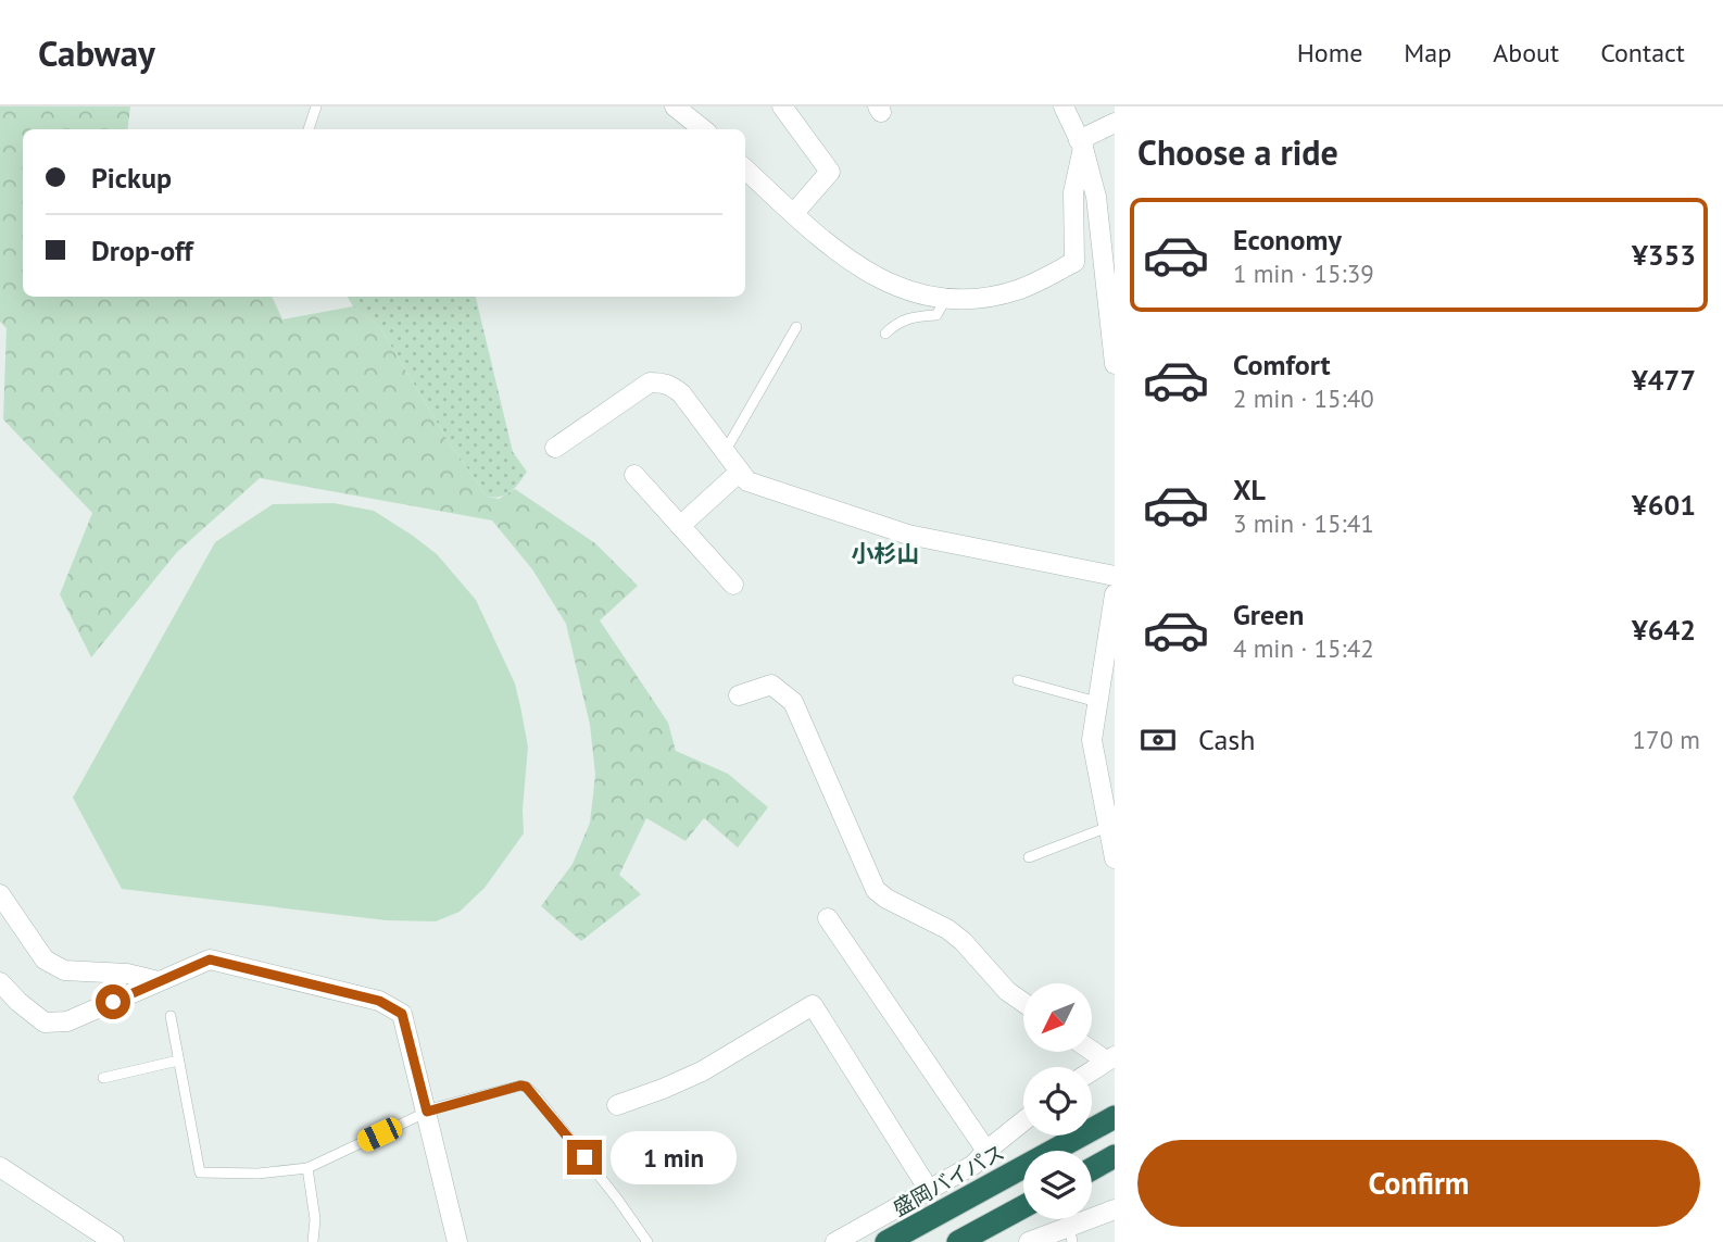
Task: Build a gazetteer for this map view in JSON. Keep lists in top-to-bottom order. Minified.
{"streets":{"highway":["盛岡バイパス"]},"districts":["小杉山"],"north":"bottom left","page":{"header":"Cabway","nav":["Home","Map","About","Contact"],"heading":"Choose a ride","banner":["Pickup","Drop-off"],"list":[{"name":"Economy","note":"1 min · 15:39","value":"¥353"},{"name":"Comfort","note":"2 min · 15:40","value":"¥477"},{"name":"XL","note":"3 min · 15:41","value":"¥601"},{"name":"Green","note":"4 min · 15:42","value":"¥642"}],"pay":["Cash","170 m"],"buttons":"Confirm","bubble":"1 min"}}
